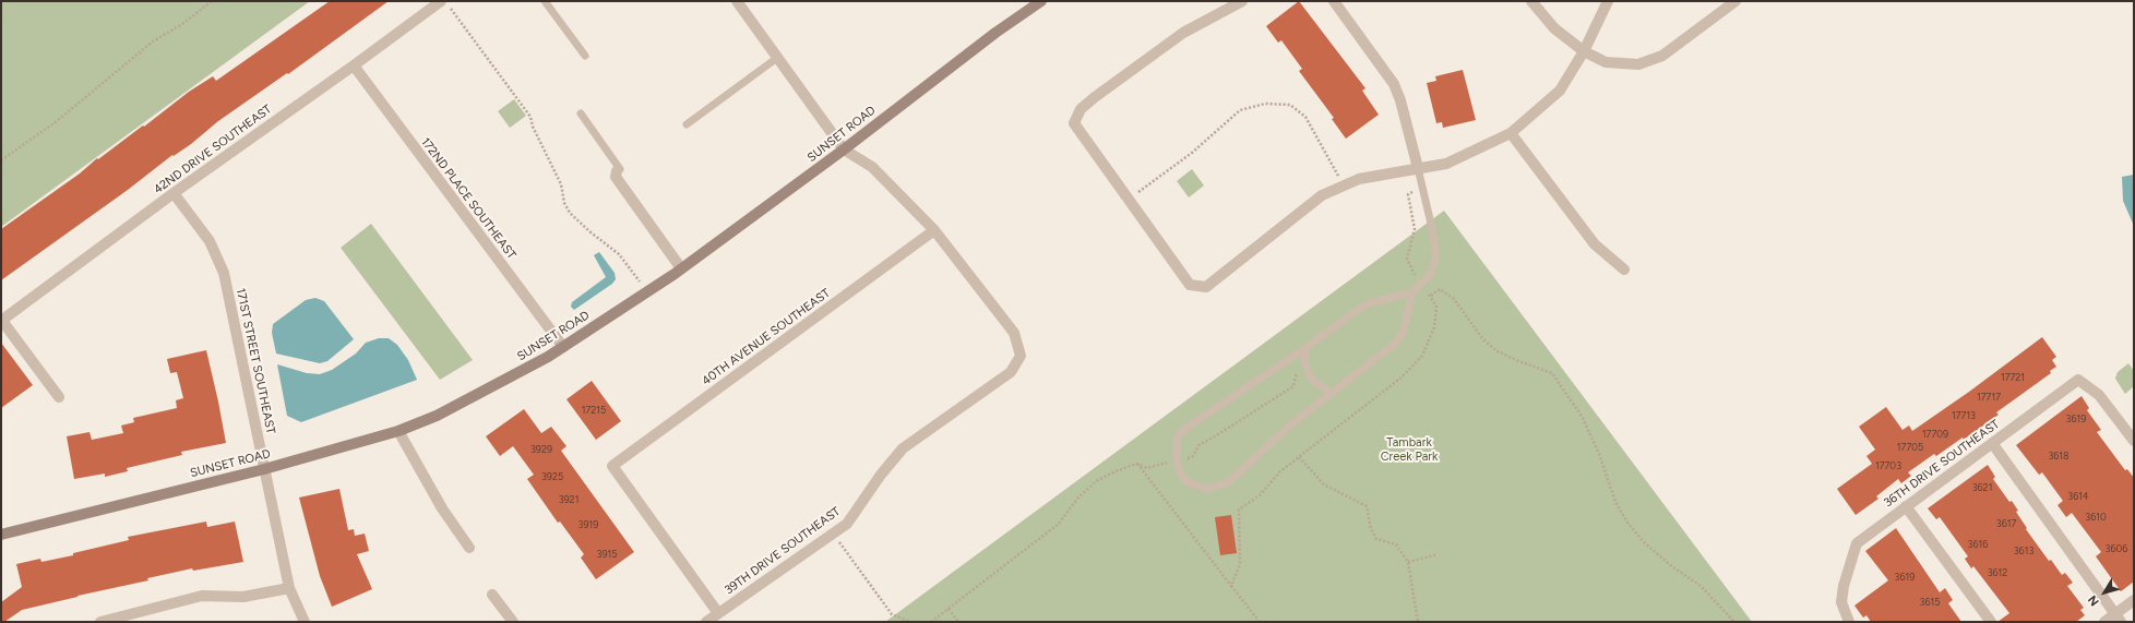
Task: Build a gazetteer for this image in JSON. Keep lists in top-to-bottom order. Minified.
{"streets":{"street":["SUNSET ROAD","42ND DRIVE SOUTHEAST","172ND PLACE SOUTHEAST","40TH AVENUE SOUTHEAST","171ST STREET SOUTHEAST","36TH DRIVE SOUTHEAST","39TH DRIVE SOUTHEAST"]},"crossings":[["SUNSET ROAD","172ND PLACE SOUTHEAST"],["SUNSET ROAD","171ST STREET SOUTHEAST"],["42ND DRIVE SOUTHEAST","172ND PLACE SOUTHEAST"],["42ND DRIVE SOUTHEAST","171ST STREET SOUTHEAST"],["40TH AVENUE SOUTHEAST","39TH DRIVE SOUTHEAST"]],"parks":["Tambark Creek Park"],"house_numbers":["17721","17717","17215","17713","3619","17709","17705","3929","3618","17703","3925","3621","3614","3921","3610","3617","3919","3616","3606","3613","3915","3612","3619","3615"],"north":"bottom left"}
